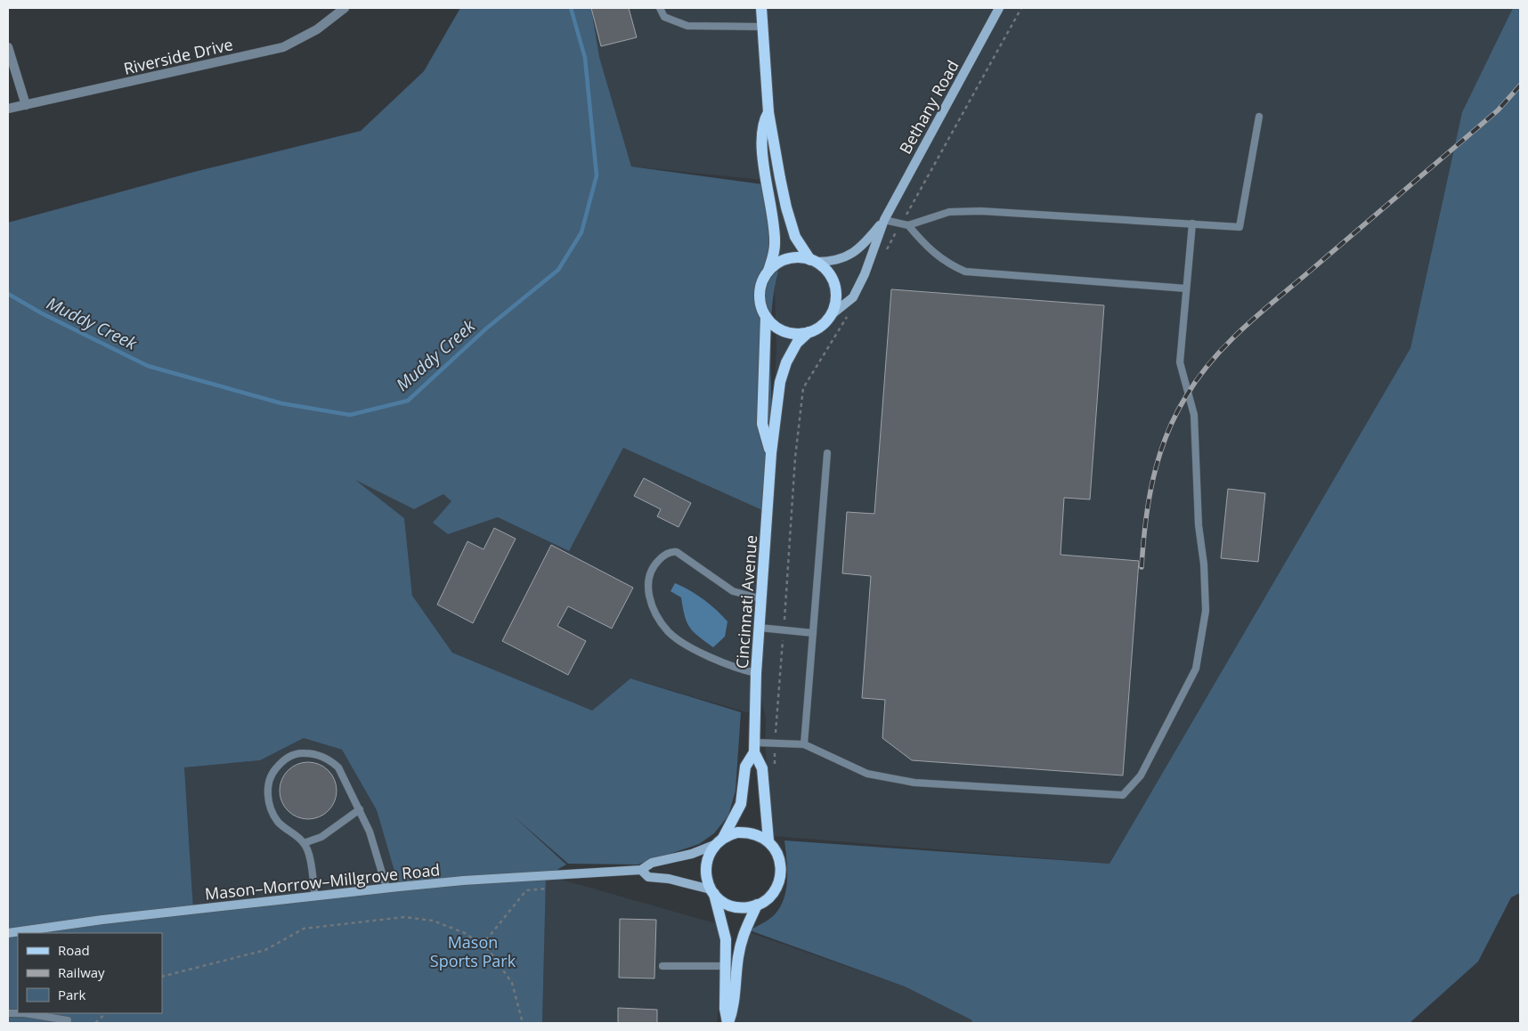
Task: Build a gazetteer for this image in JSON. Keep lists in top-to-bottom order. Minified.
{"streets":{"main road":["Cincinnati Avenue"],"street":["Riverside Drive","Bethany Road","Mason–Morrow–Millgrove Road"]},"crossings":[["Bethany Road","Cincinnati Avenue"],["Cincinnati Avenue","Mason–Morrow–Millgrove Road"]],"water":["Muddy Creek"],"parks":["Mason Sports Park"],"legend":["Road","Railway","Park"]}
